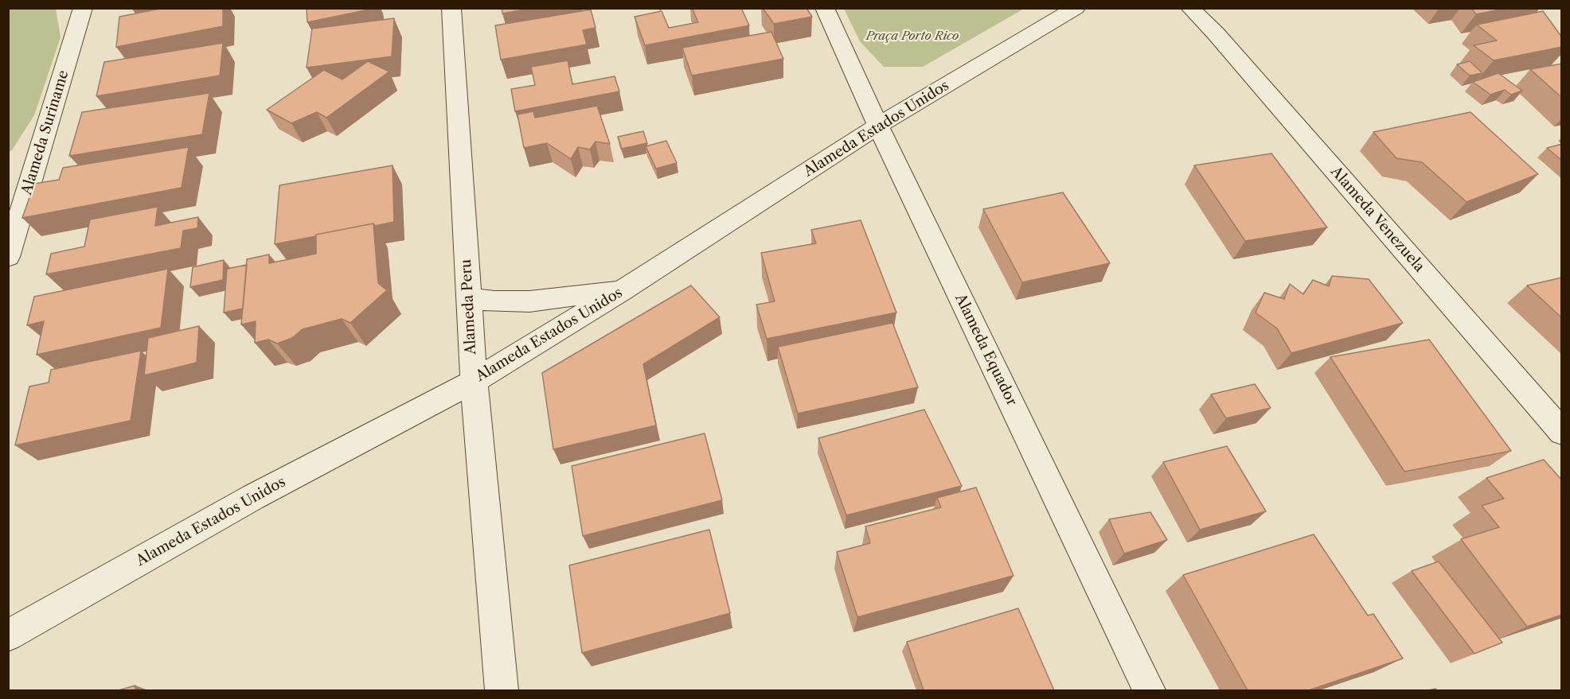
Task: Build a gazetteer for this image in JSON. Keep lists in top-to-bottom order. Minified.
{"streets":{"street":["Alameda Estados Unidos","Alameda Suriname","Alameda Venezuela","Alameda Peru","Alameda Equador"]},"crossings":[["Alameda Estados Unidos","Alameda Peru"],["Alameda Estados Unidos","Alameda Equador"]],"parks":["Praça Porto Rico"]}
